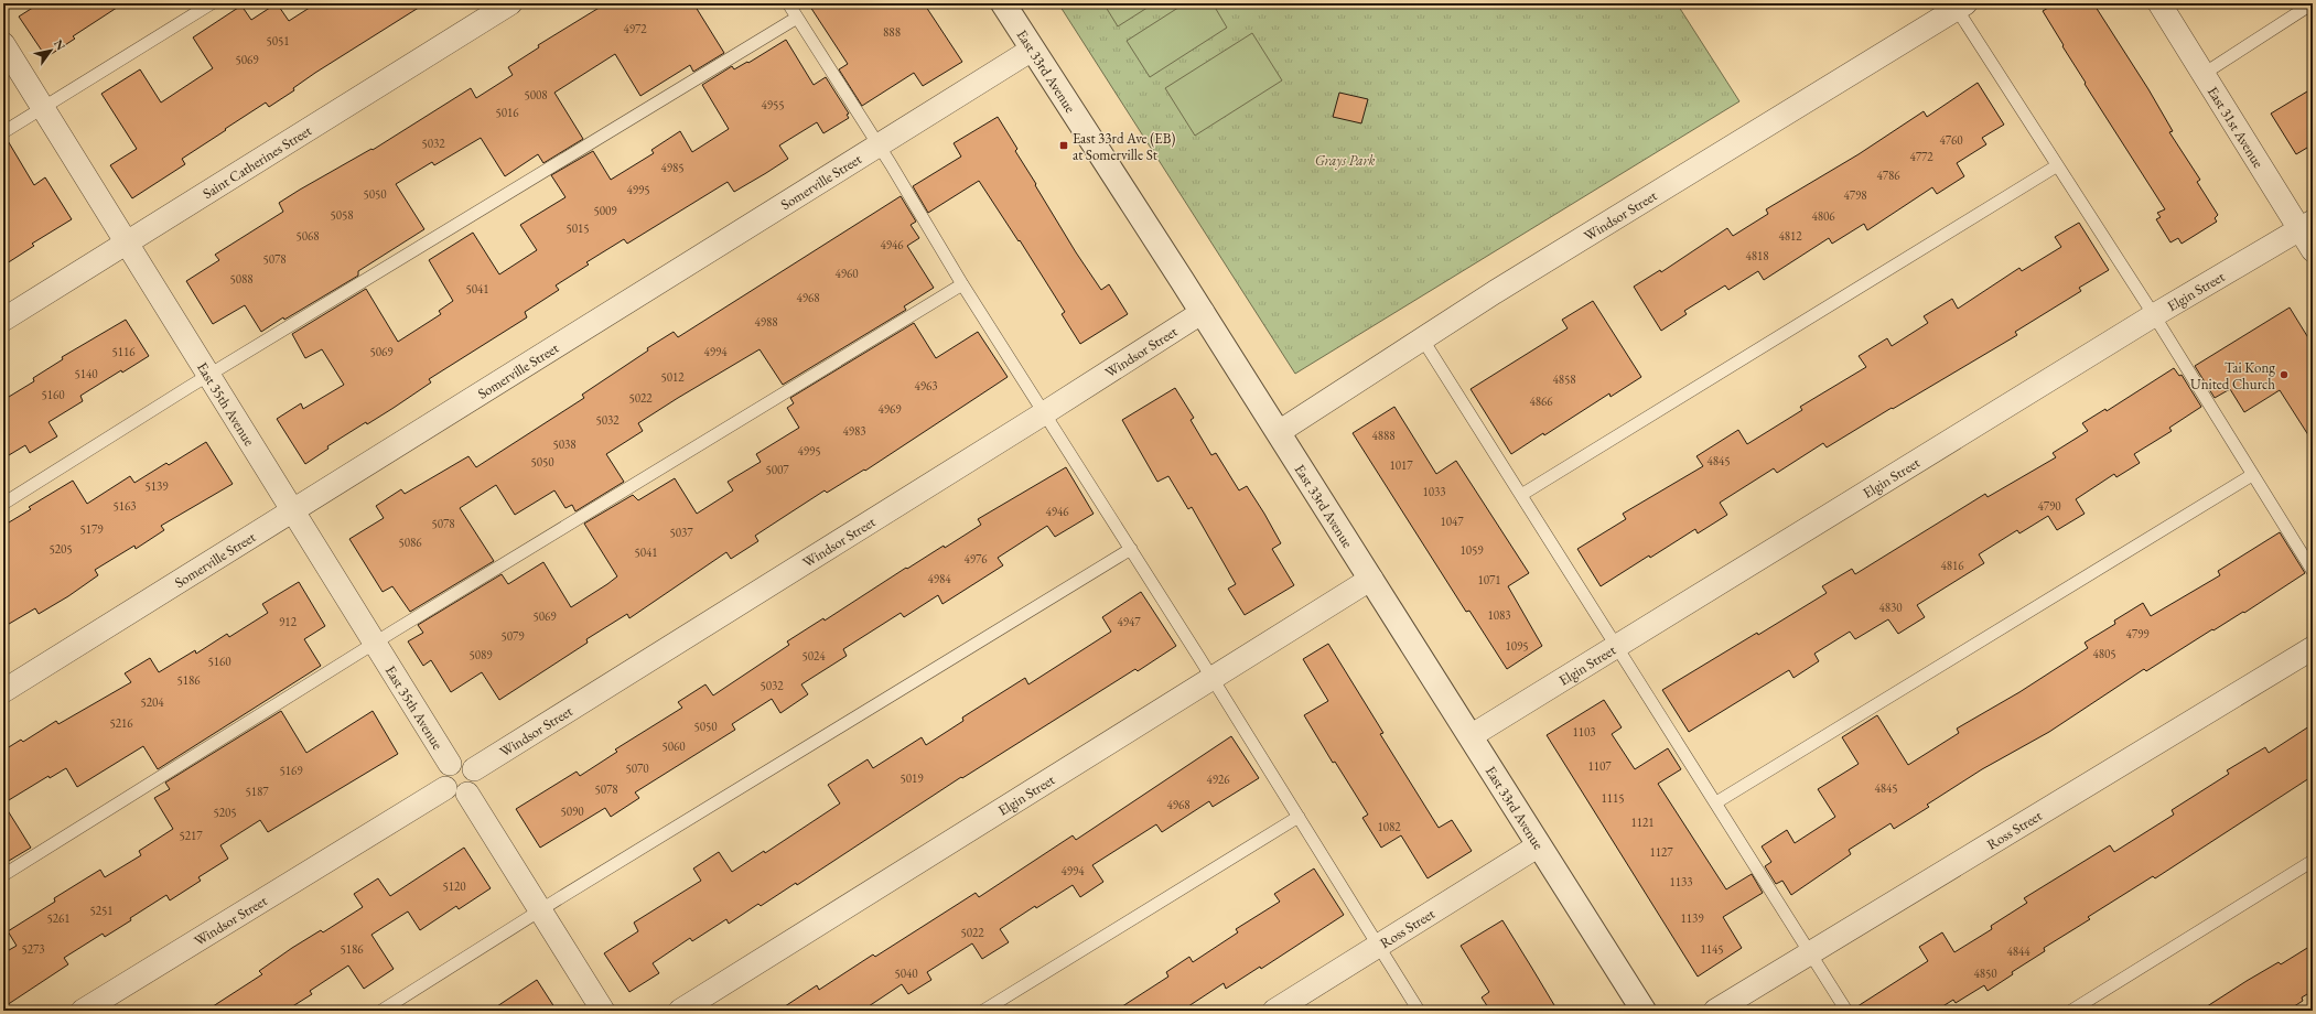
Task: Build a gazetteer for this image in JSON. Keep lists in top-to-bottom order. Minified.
{"streets":{"street":["East 33rd Avenue","East 31st Avenue","Saint Catherines Street","Somerville Street","Windsor Street","Elgin Street","East 35th Avenue","Ross Street"]},"crossings":[["East 33rd Avenue","Somerville Street"],["East 33rd Avenue","Windsor Street"],["East 33rd Avenue","Elgin Street"],["East 33rd Avenue","Ross Street"],["East 31st Avenue","Elgin Street"],["Saint Catherines Street","East 35th Avenue"],["Somerville Street","East 35th Avenue"],["Windsor Street","East 35th Avenue"]],"parks":["Grays Park"],"places":{"transit":["East 33rd Ave (EB) at Somerville St"],"other":["Tai Kong United Church"]},"house_numbers":["4972","888","5051","5069","5008","4955","5016","4760","5032","4772","4985","4786","4995","5050","4798","5009","5058","4806","5015","5068","4812","4946","4818","5078","4960","5088","5041","4968","4988","5116","5069","4994","5140","5012","4858","4963","5160","5022","4866","4969","5032","4983","4888","5038","4995","4845","5050","1017","5007","5139","1033","5163","4790","4946","1047","5078","5179","5037","5086","5205","1059","5041","4976","4816","4984","1071","4830","1083","5069","912","4947","4799","5079","1095","4805","5089","5024","5160","5186","5032","5204","5216","5050","1103","5060","1107","5070","5169","5019","4926","4845","5078","5187","1115","4968","5090","5205","1121","1082","5217","1127","4994","1133","5120","5251","5261","1139","5022","5273","5186","1145","4844","5040","4850"],"north":"top right"}
